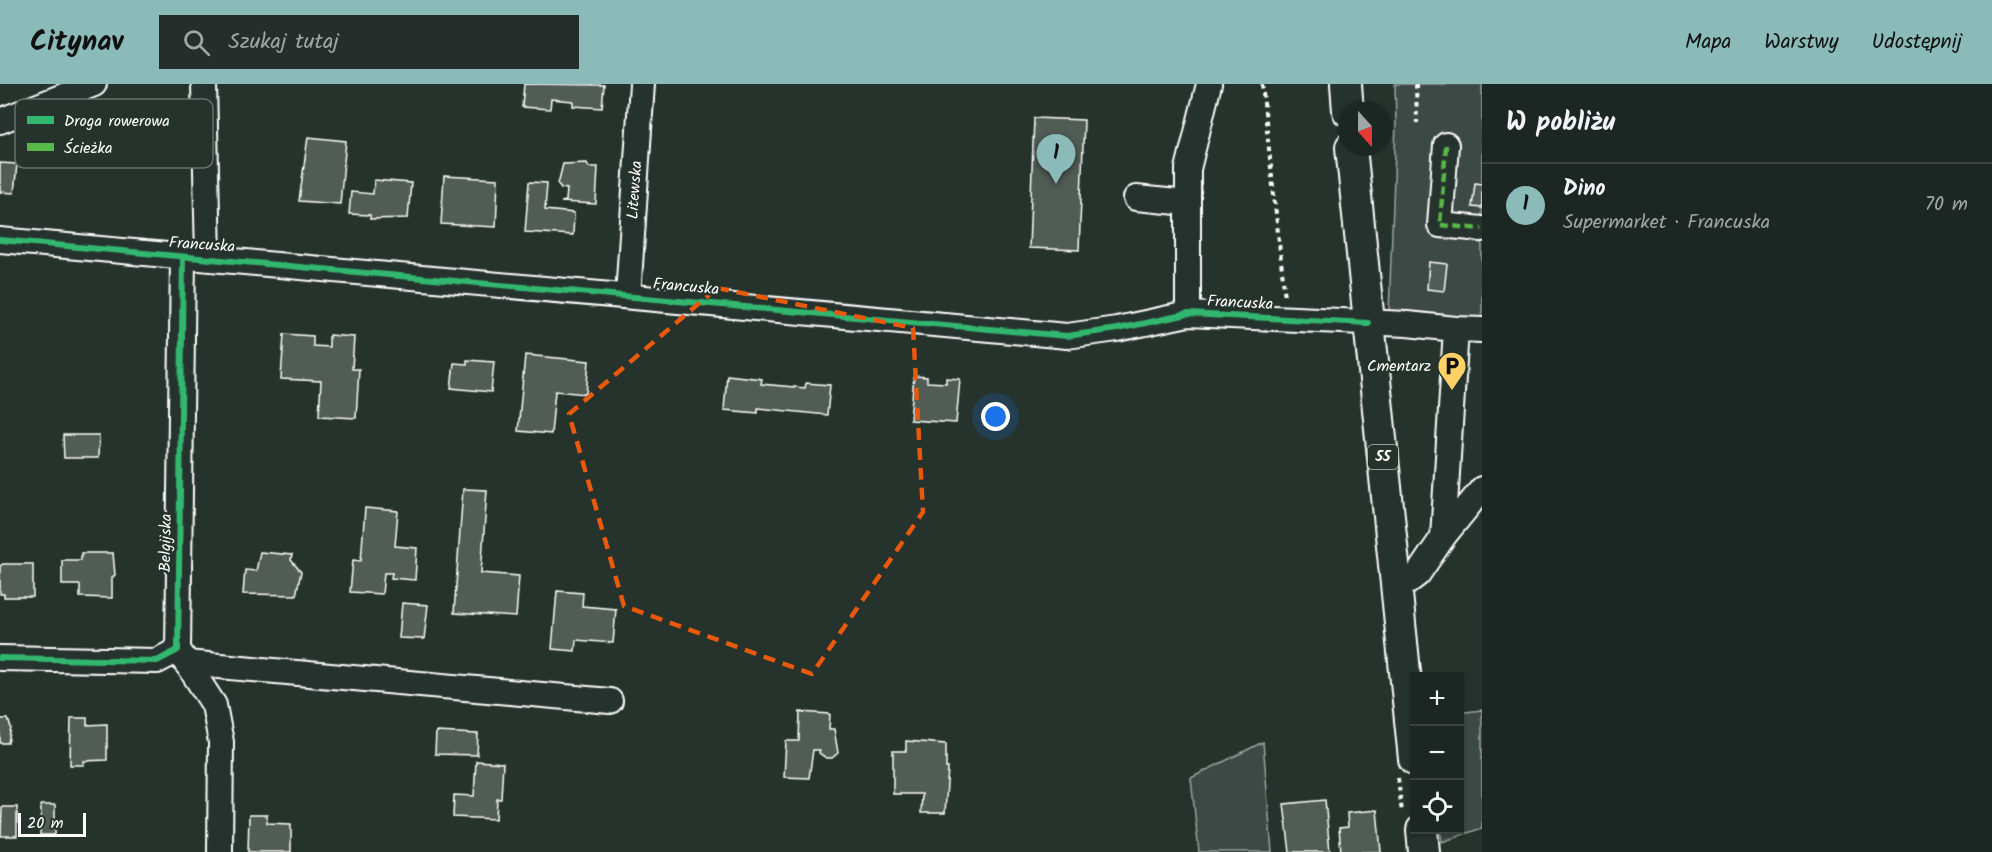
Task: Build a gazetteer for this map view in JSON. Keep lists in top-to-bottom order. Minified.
{"streets":{"main road":["55"],"street":["Litewska","Francuska","Belgijska"]},"crossings":[["Litewska","Francuska"],["Francuska","55"],["Francuska","Belgijska"]],"places":{"parking":["Cmentarz"]},"legend":["Droga rowerowa","Ścieżka"],"scale_bar":"20 m","north":"bottom","page":{"header":"Citynav","search":"Szukaj tutaj","nav":["Mapa","Warstwy","Udostępnij"],"heading":"W pobliżu","pins":"1","list":[{"mark":"1","name":"Dino","note":"Supermarket · Francuska","value":"70 m"}],"map_buttons":["+","−"],"scale":"20 m"}}
